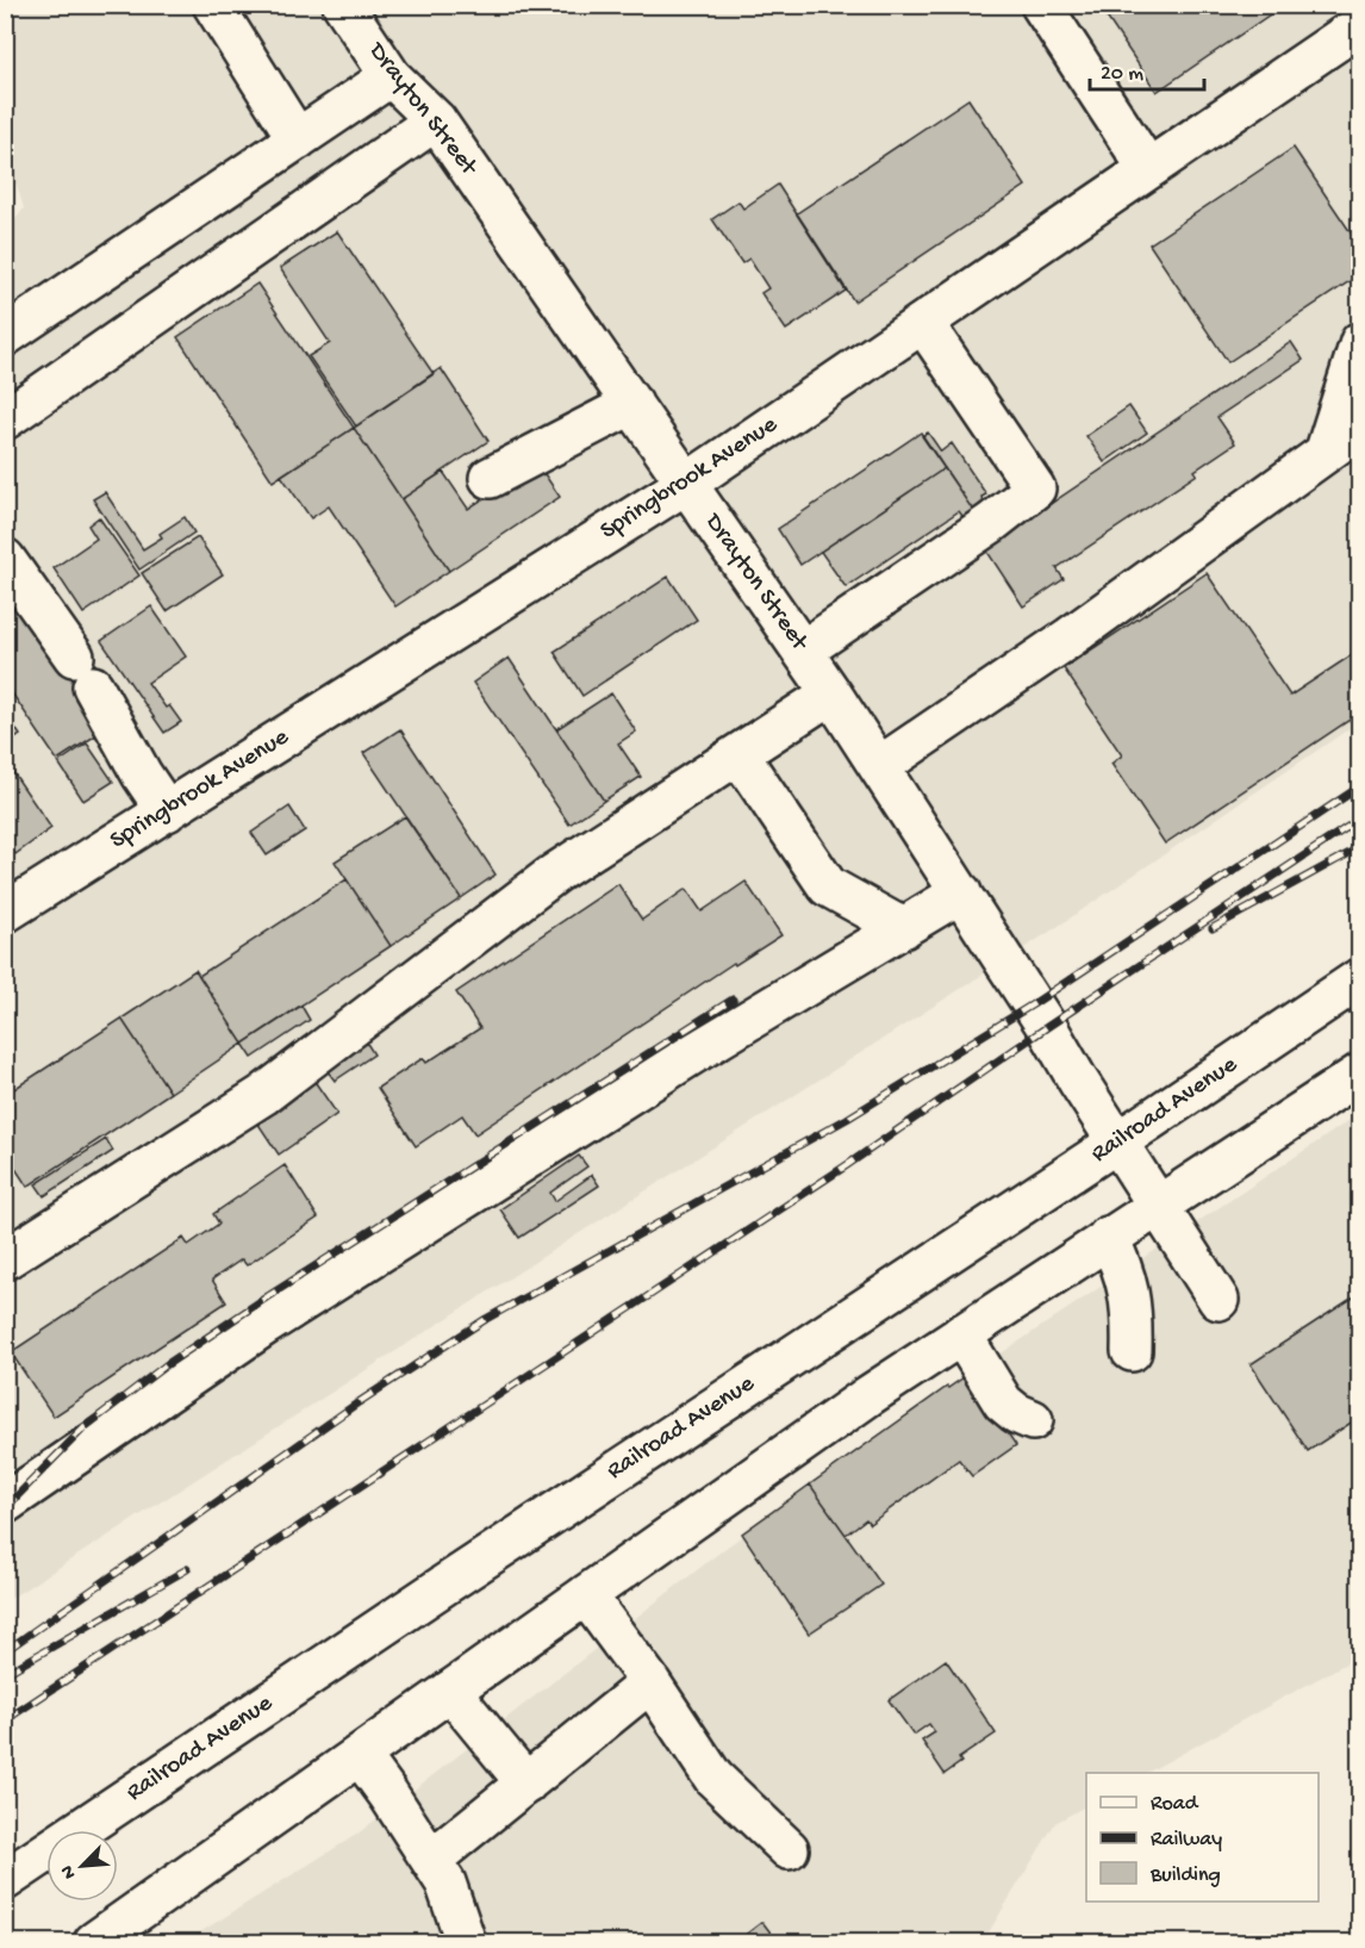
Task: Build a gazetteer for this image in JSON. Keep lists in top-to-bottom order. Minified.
{"streets":{"main road":["Drayton Street","Springbrook Avenue","Railroad Avenue"]},"crossings":[["Drayton Street","Springbrook Avenue"],["Drayton Street","Railroad Avenue"]],"legend":["Road","Railway","Building"],"scale_bar":"20 m","north":"bottom left"}
